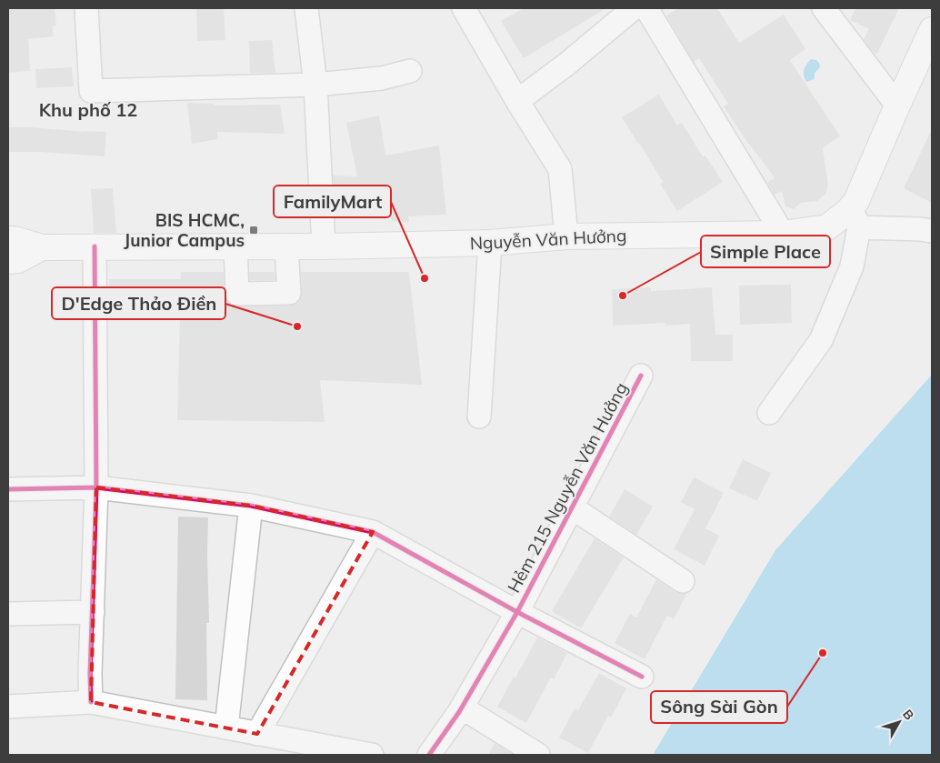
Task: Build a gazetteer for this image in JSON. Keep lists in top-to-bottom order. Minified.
{"streets":{"main road":["Nguyễn Văn Hưởng"],"street":["Hẻm 215 Nguyễn Văn Hưởng"]},"districts":["Khu phố 12"],"places":{"transit":["BIS HCMC, Junior Campus"],"other":["FamilyMart","Simple Place","D'Edge Thảo Điền","Sông Sài Gòn"]},"north":"top right"}
